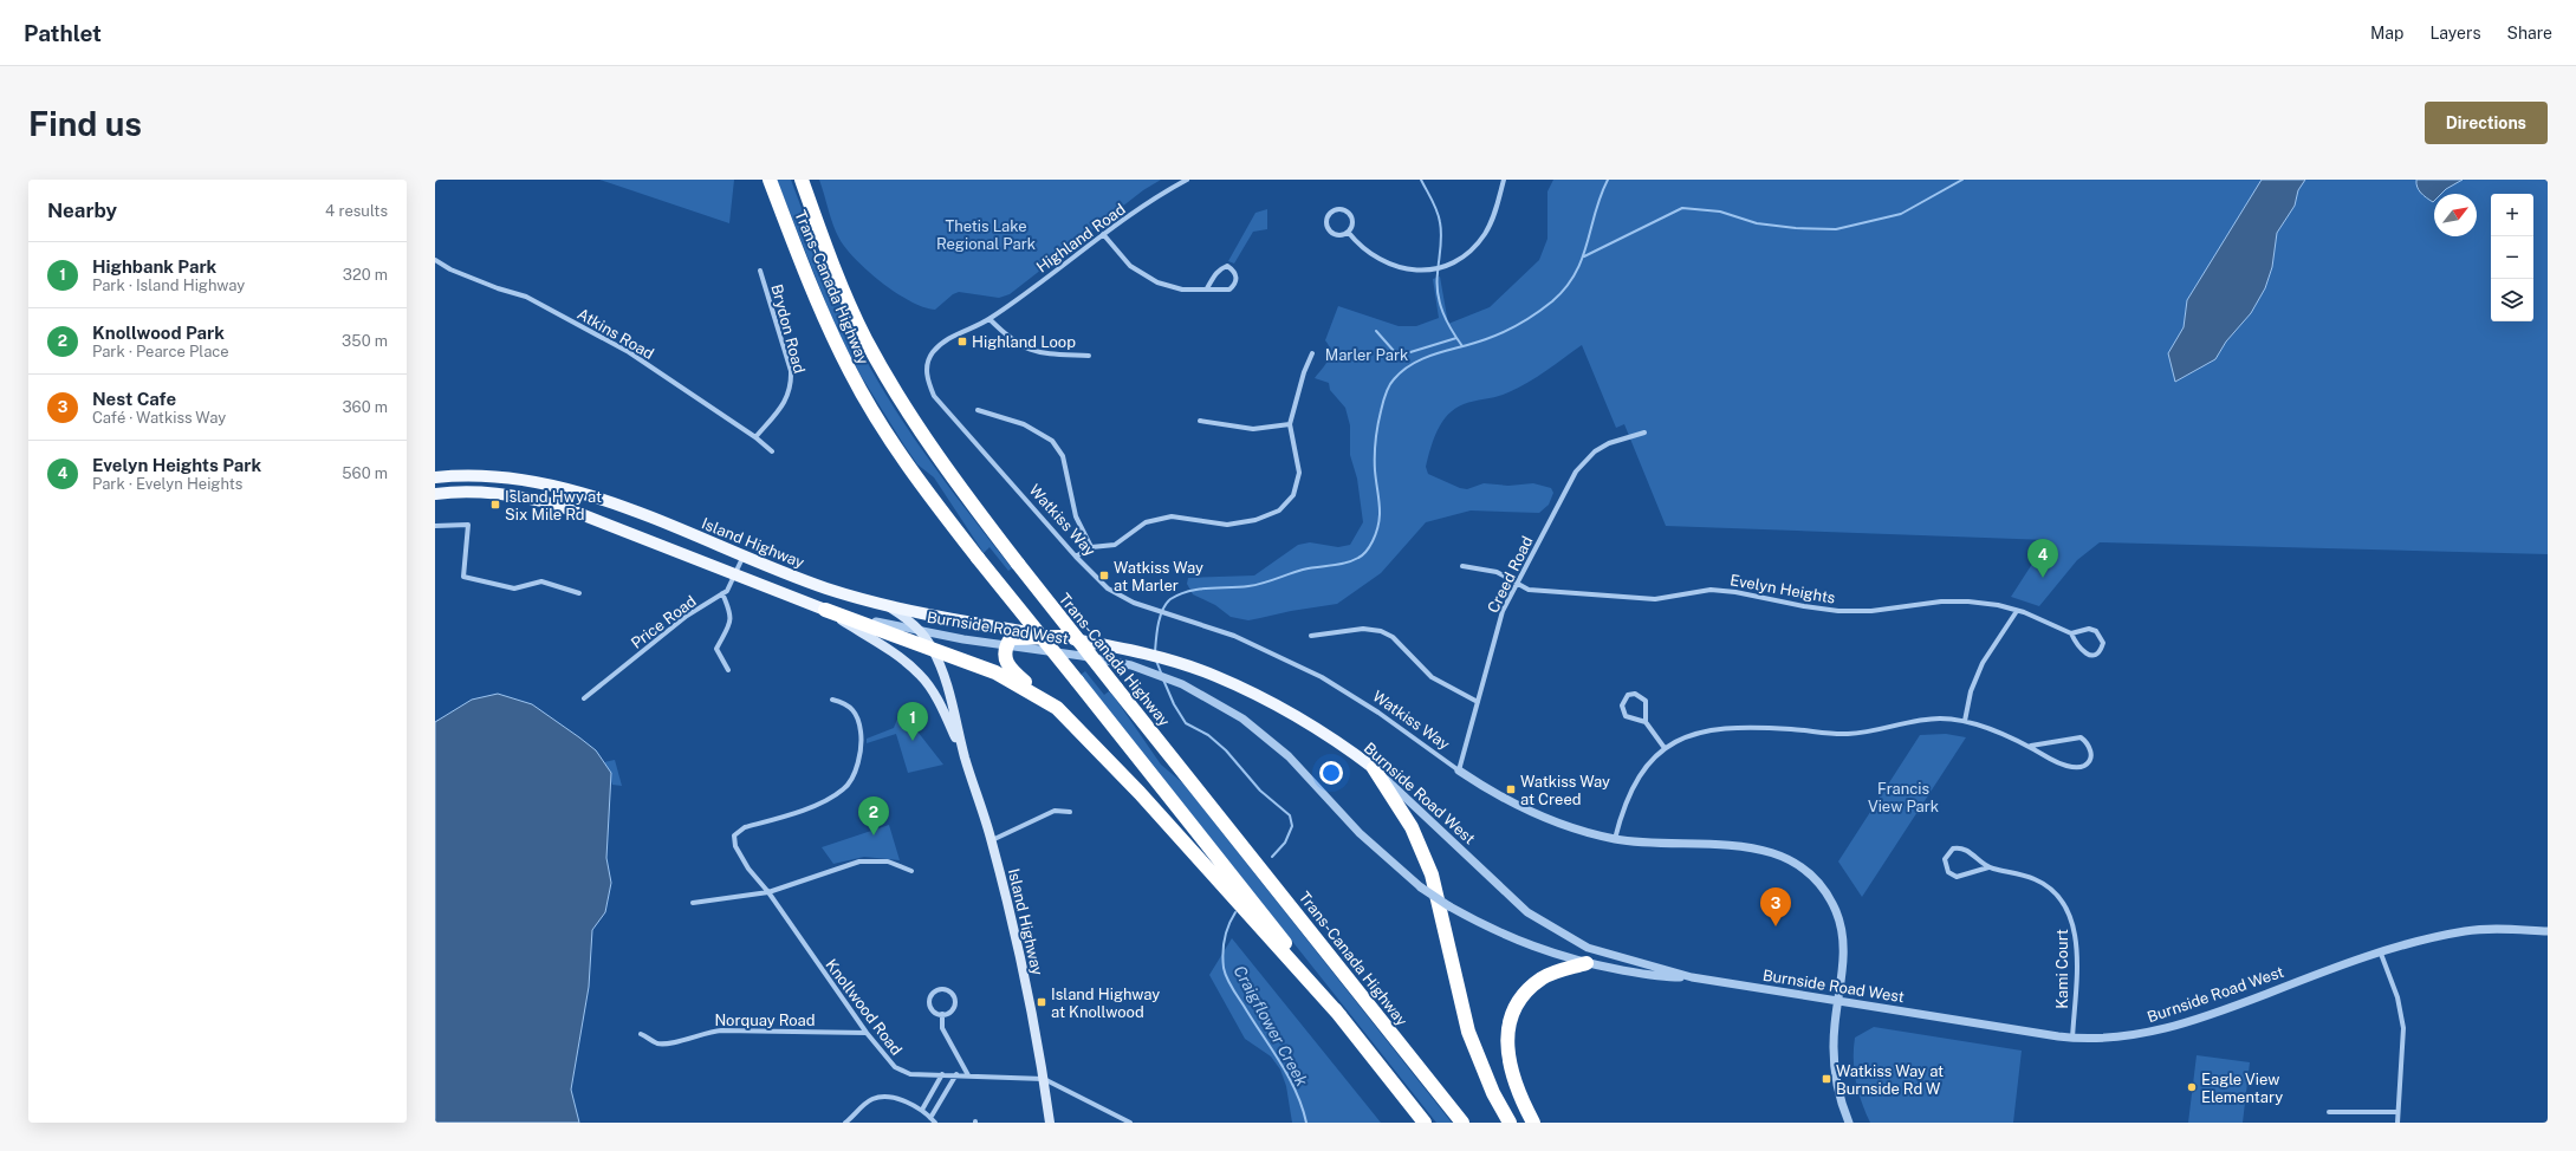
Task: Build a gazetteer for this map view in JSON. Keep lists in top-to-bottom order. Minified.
{"streets":{"highway":["Trans-Canada Highway"],"main road":["Island Highway","Burnside Road West"],"street":["Highland Road","Brydon Road","Atkins Road","Watkiss Way","Creed Road","Evelyn Heights","Price Road","Kami Court","Knollwood Road","Norquay Road"]},"crossings":[["Highland Road","Watkiss Way"],["Brydon Road","Atkins Road"],["Watkiss Way","Creed Road"],["Watkiss Way","Burnside Road West"],["Island Highway","Price Road"],["Island Highway","Burnside Road West"],["Island Highway","Knollwood Road"],["Creed Road","Evelyn Heights"],["Burnside Road West","Kami Court"],["Knollwood Road","Norquay Road"]],"water":["Craigflower Creek"],"parks":["Thetis Lake Regional Park","Marler Park","Francis View Park"],"places":{"transit":["Highland Loop","Island Hwy at Six Mile Rd","Watkiss Way at Marler","Watkiss Way at Creed","Island Highway at Knollwood","Watkiss Way at Burnside Rd W"],"other":["Eagle View Elementary"]},"north":"top right","page":{"header":"Pathlet","nav":["Map","Layers","Share"],"buttons":"Directions","title":"Find us","heading":["Nearby","4 results"],"map_buttons":["+","−"],"list":[{"mark":"1","name":"Highbank Park","note":"Park · Island Highway","value":"320 m"},{"mark":"2","name":"Knollwood Park","note":"Park · Pearce Place","value":"350 m"},{"mark":"3","name":"Nest Cafe","note":"Café · Watkiss Way","value":"360 m"},{"mark":"4","name":"Evelyn Heights Park","note":"Park · Evelyn Heights","value":"560 m"}],"pins":["4","1","2","3"]}}
